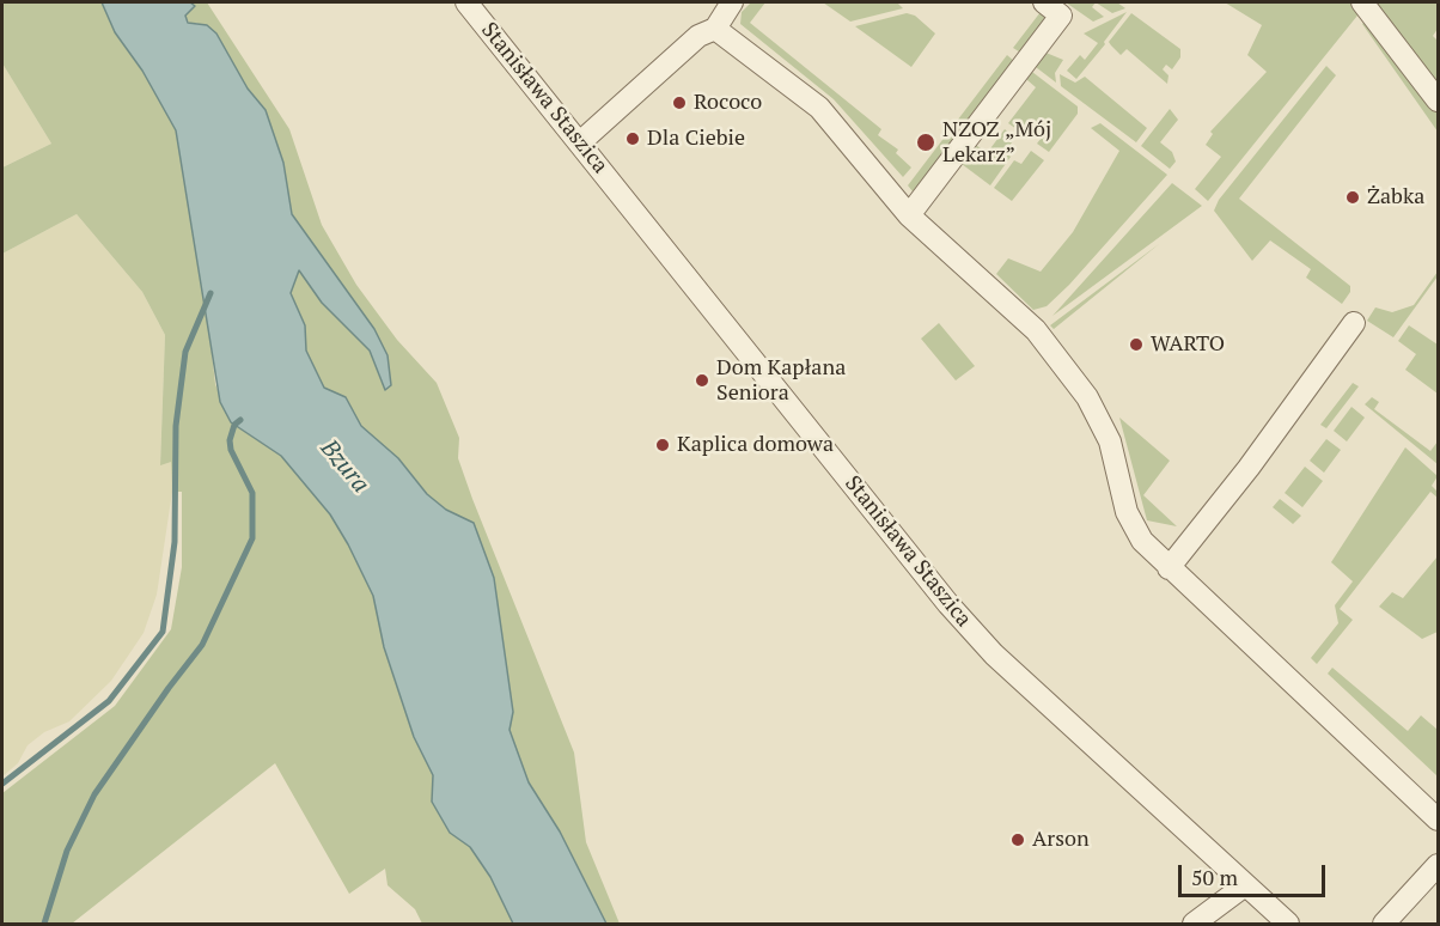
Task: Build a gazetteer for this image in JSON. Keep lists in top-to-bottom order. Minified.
{"streets":{"street":["Stanisława Staszica"]},"water":["Bzura"],"places":["Rococo","Dla Ciebie","NZOZ „Mój Lekarz”","Żabka","WARTO","Dom Kapłana Seniora","Kaplica domowa","Arson"],"scale_bar":"50 m"}
